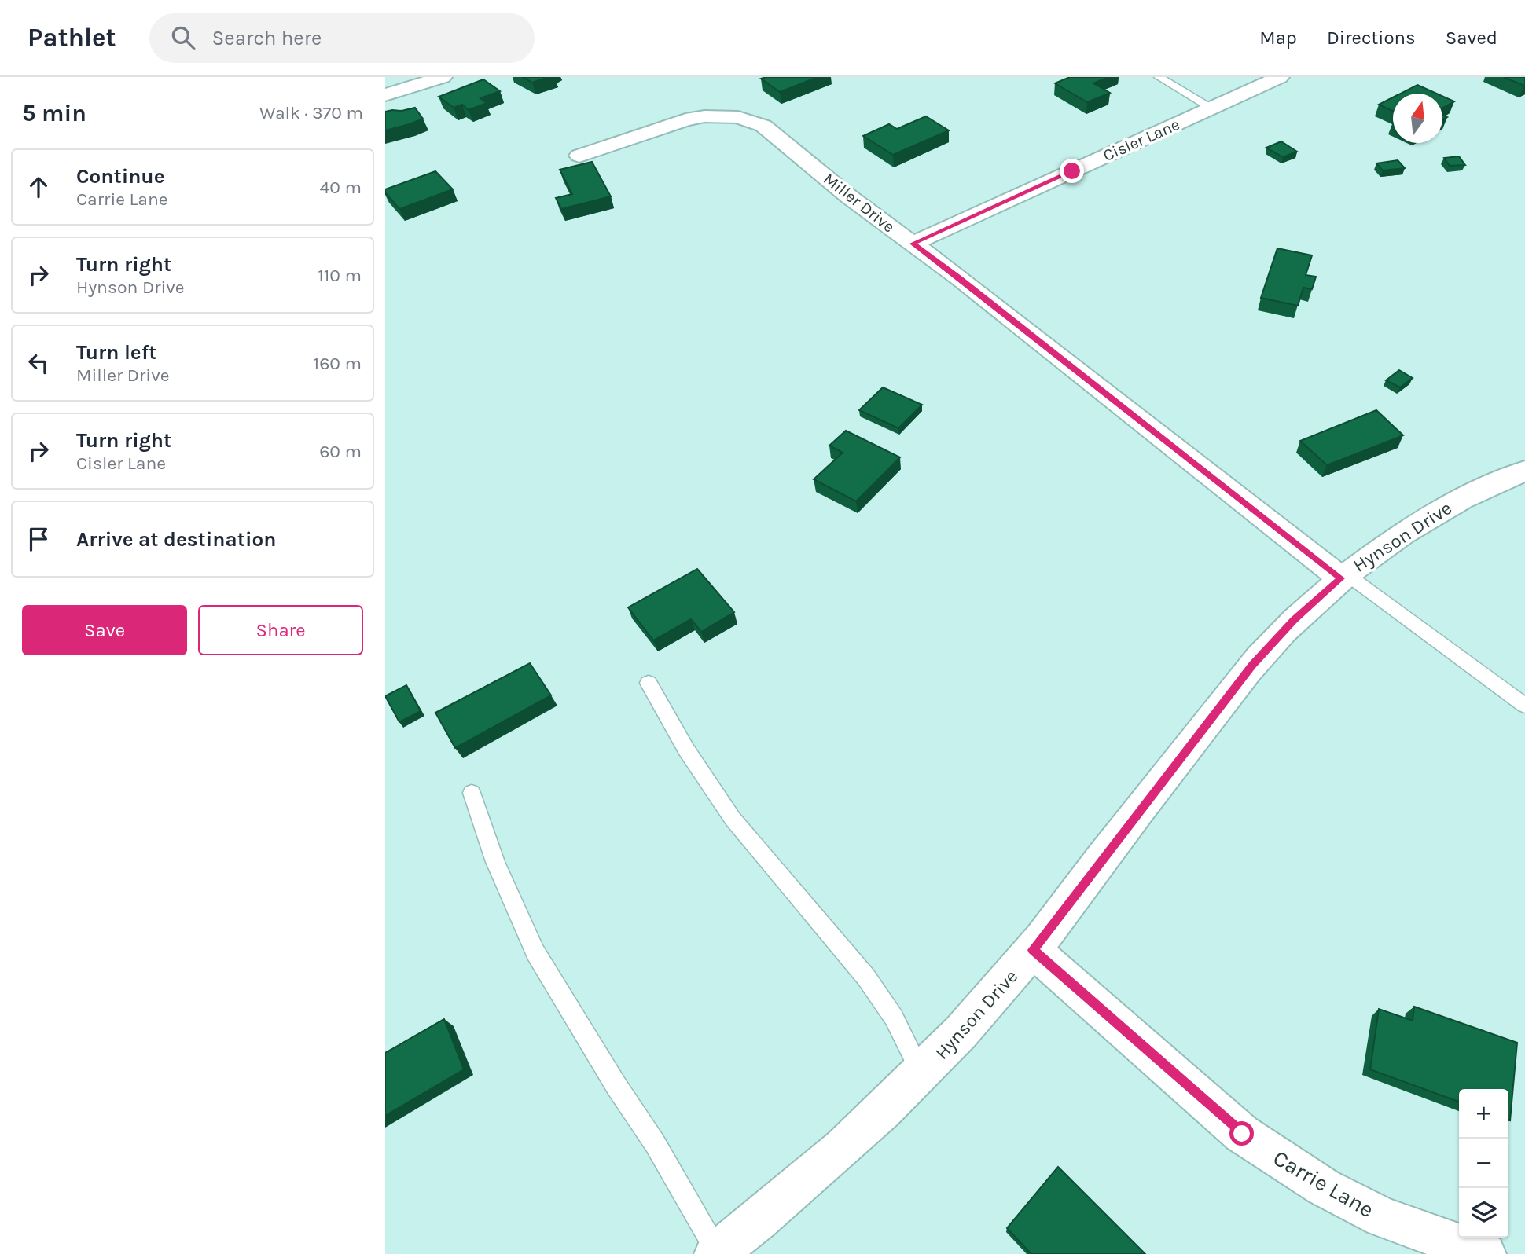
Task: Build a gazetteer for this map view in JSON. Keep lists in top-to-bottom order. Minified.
{"streets":{"street":["Cisler Lane","Miller Drive","Hynson Drive","Carrie Lane"]},"crossings":[["Cisler Lane","Miller Drive"],["Miller Drive","Hynson Drive"],["Hynson Drive","Carrie Lane"]],"north":"top","page":{"header":"Pathlet","search":"Search here","nav":["Map","Directions","Saved"],"heading":["5 min","Walk · 370 m"],"list":[["Continue","Carrie Lane","40 m"],["Turn right","Hynson Drive","110 m"],["Turn left","Miller Drive","160 m"],["Turn right","Cisler Lane","60 m"],"Arrive at destination"],"buttons":["Save","Share"],"map_buttons":["+","−"]}}
